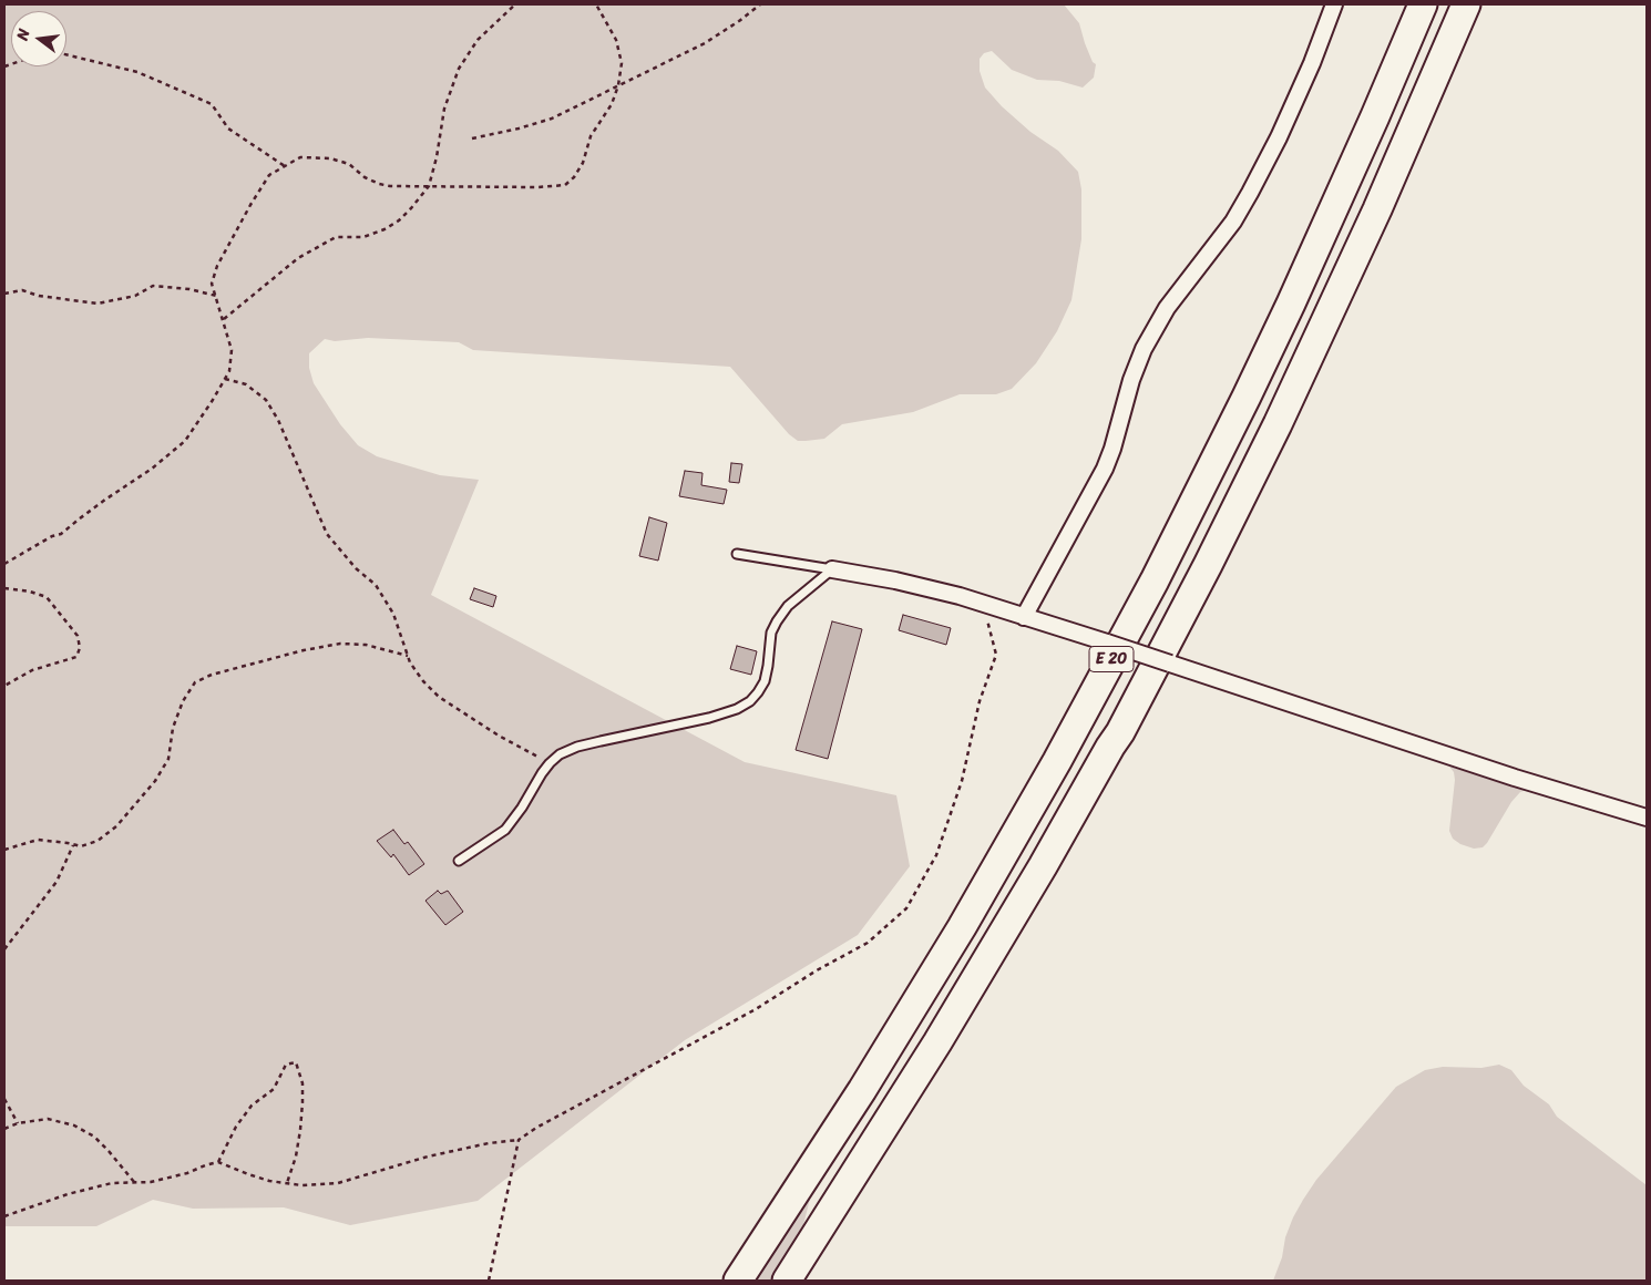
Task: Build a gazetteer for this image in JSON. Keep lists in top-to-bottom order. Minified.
{"streets":{"highway":["E 20"]},"north":"left"}
